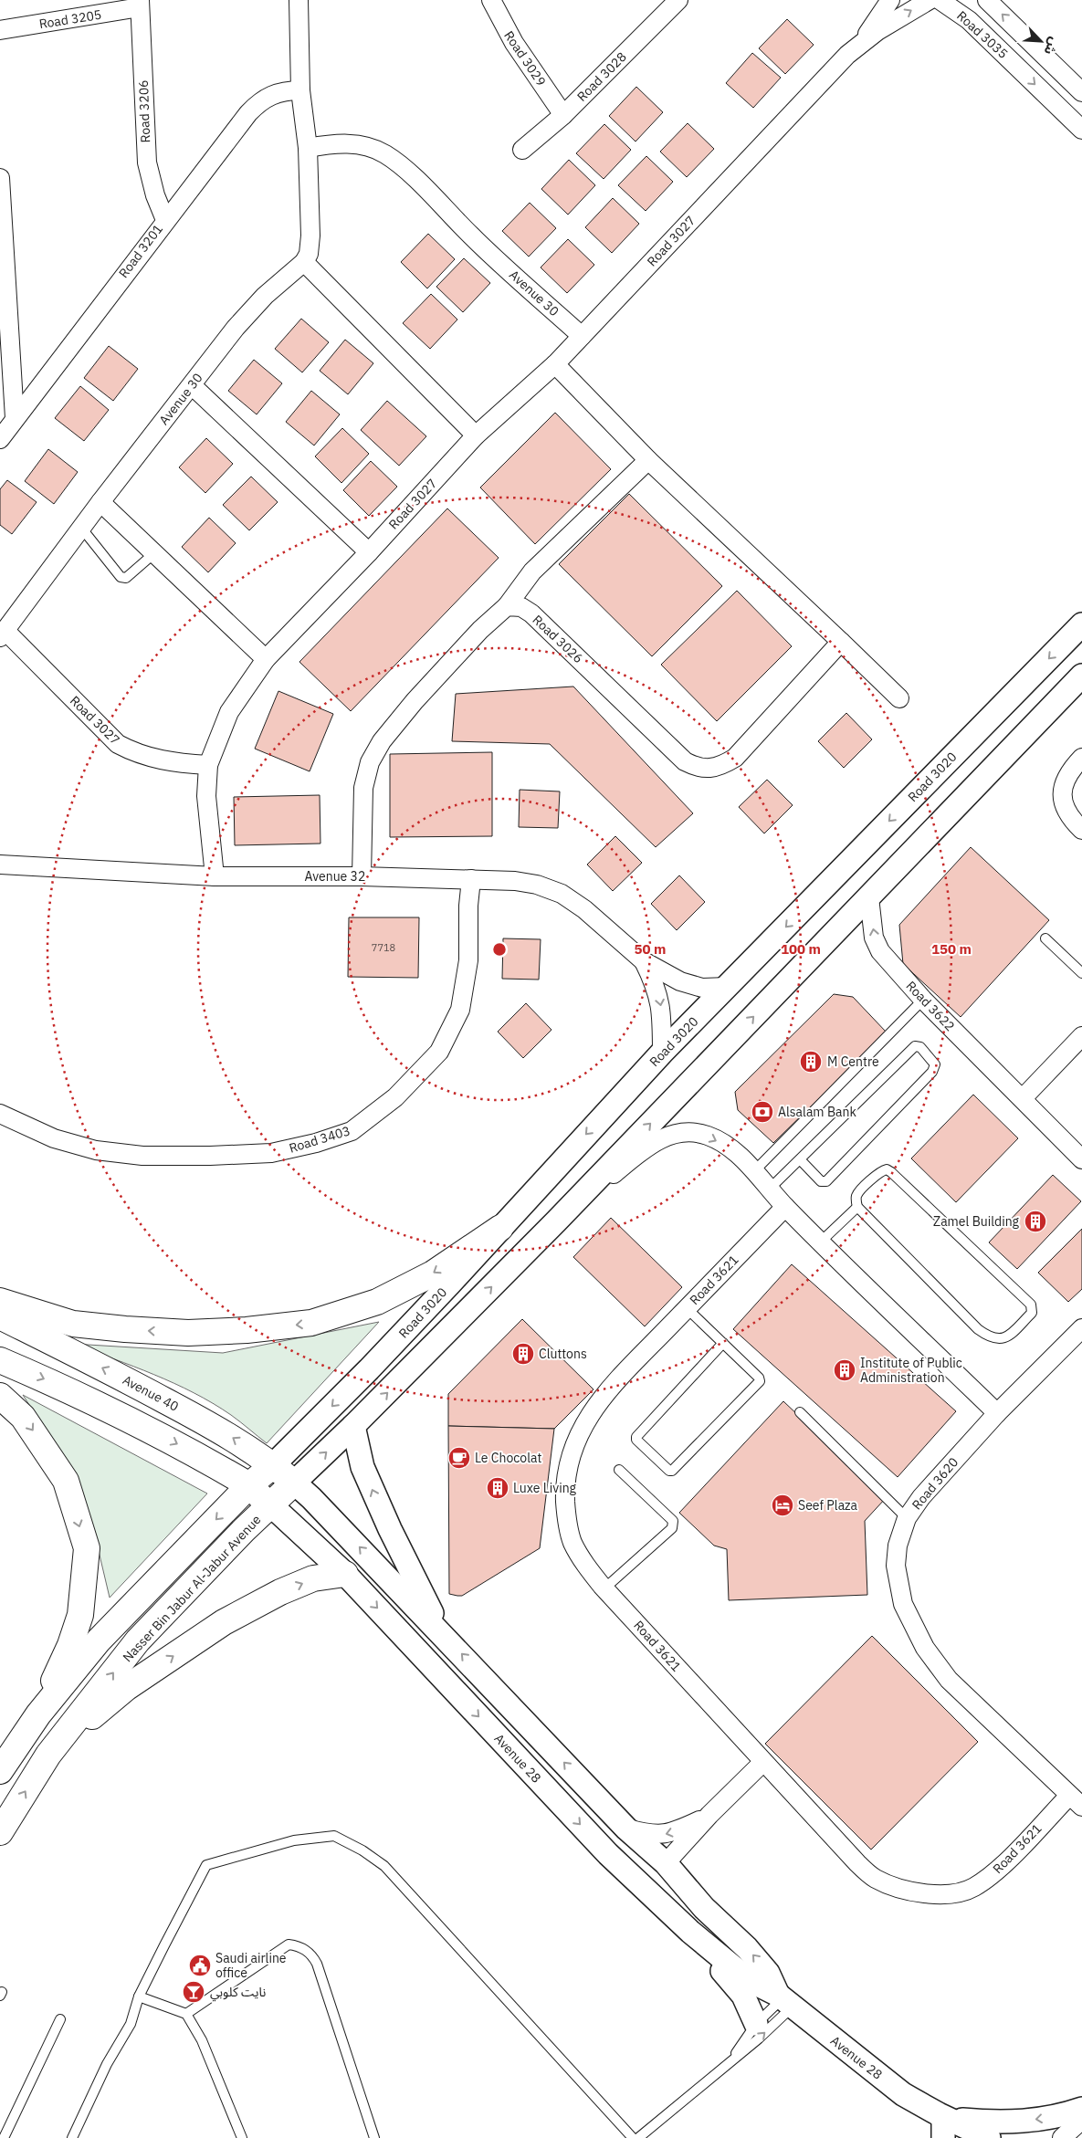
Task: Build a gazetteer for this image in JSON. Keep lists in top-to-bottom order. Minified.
{"streets":{"main road":["Avenue 40","Nasser Bin Jabur Al-Jabur Avenue"],"street":["Road 3205","Road 3035","Road 3029","Road 3028","Road 3206","Road 3027","Road 3201","Avenue 30","Road 3026","Road 3020","Avenue 32","Road 3622","Road 3403","Road 3621","Road 3620","Avenue 28"]},"crossings":[["Road 3205","Road 3206"],["Road 3029","Road 3028"],["Road 3206","Road 3201"],["Road 3027","Avenue 30"],["Road 3027","Avenue 32"],["Road 3201","Avenue 30"],["Road 3020","Avenue 40"],["Avenue 32","Road 3403"],["Road 3621","Road 3620"],["Avenue 40","Nasser Bin Jabur Al-Jabur Avenue"],["Avenue 40","Avenue 28"],["Nasser Bin Jabur Al-Jabur Avenue","Avenue 28"]],"places":{"building":["M Centre","Zamel Building","Cluttons","Institute of Public Administration","Luxe Living"],"bank":["Alsalam Bank"],"cafe":["Le Chocolat"],"hotel":["Seef Plaza"],"public building":["Saudi airline office"],"bar":["نايت كلوبي"]},"house_numbers":["7718"],"north":"bottom right","rings":["50 m","100 m","150 m"]}
